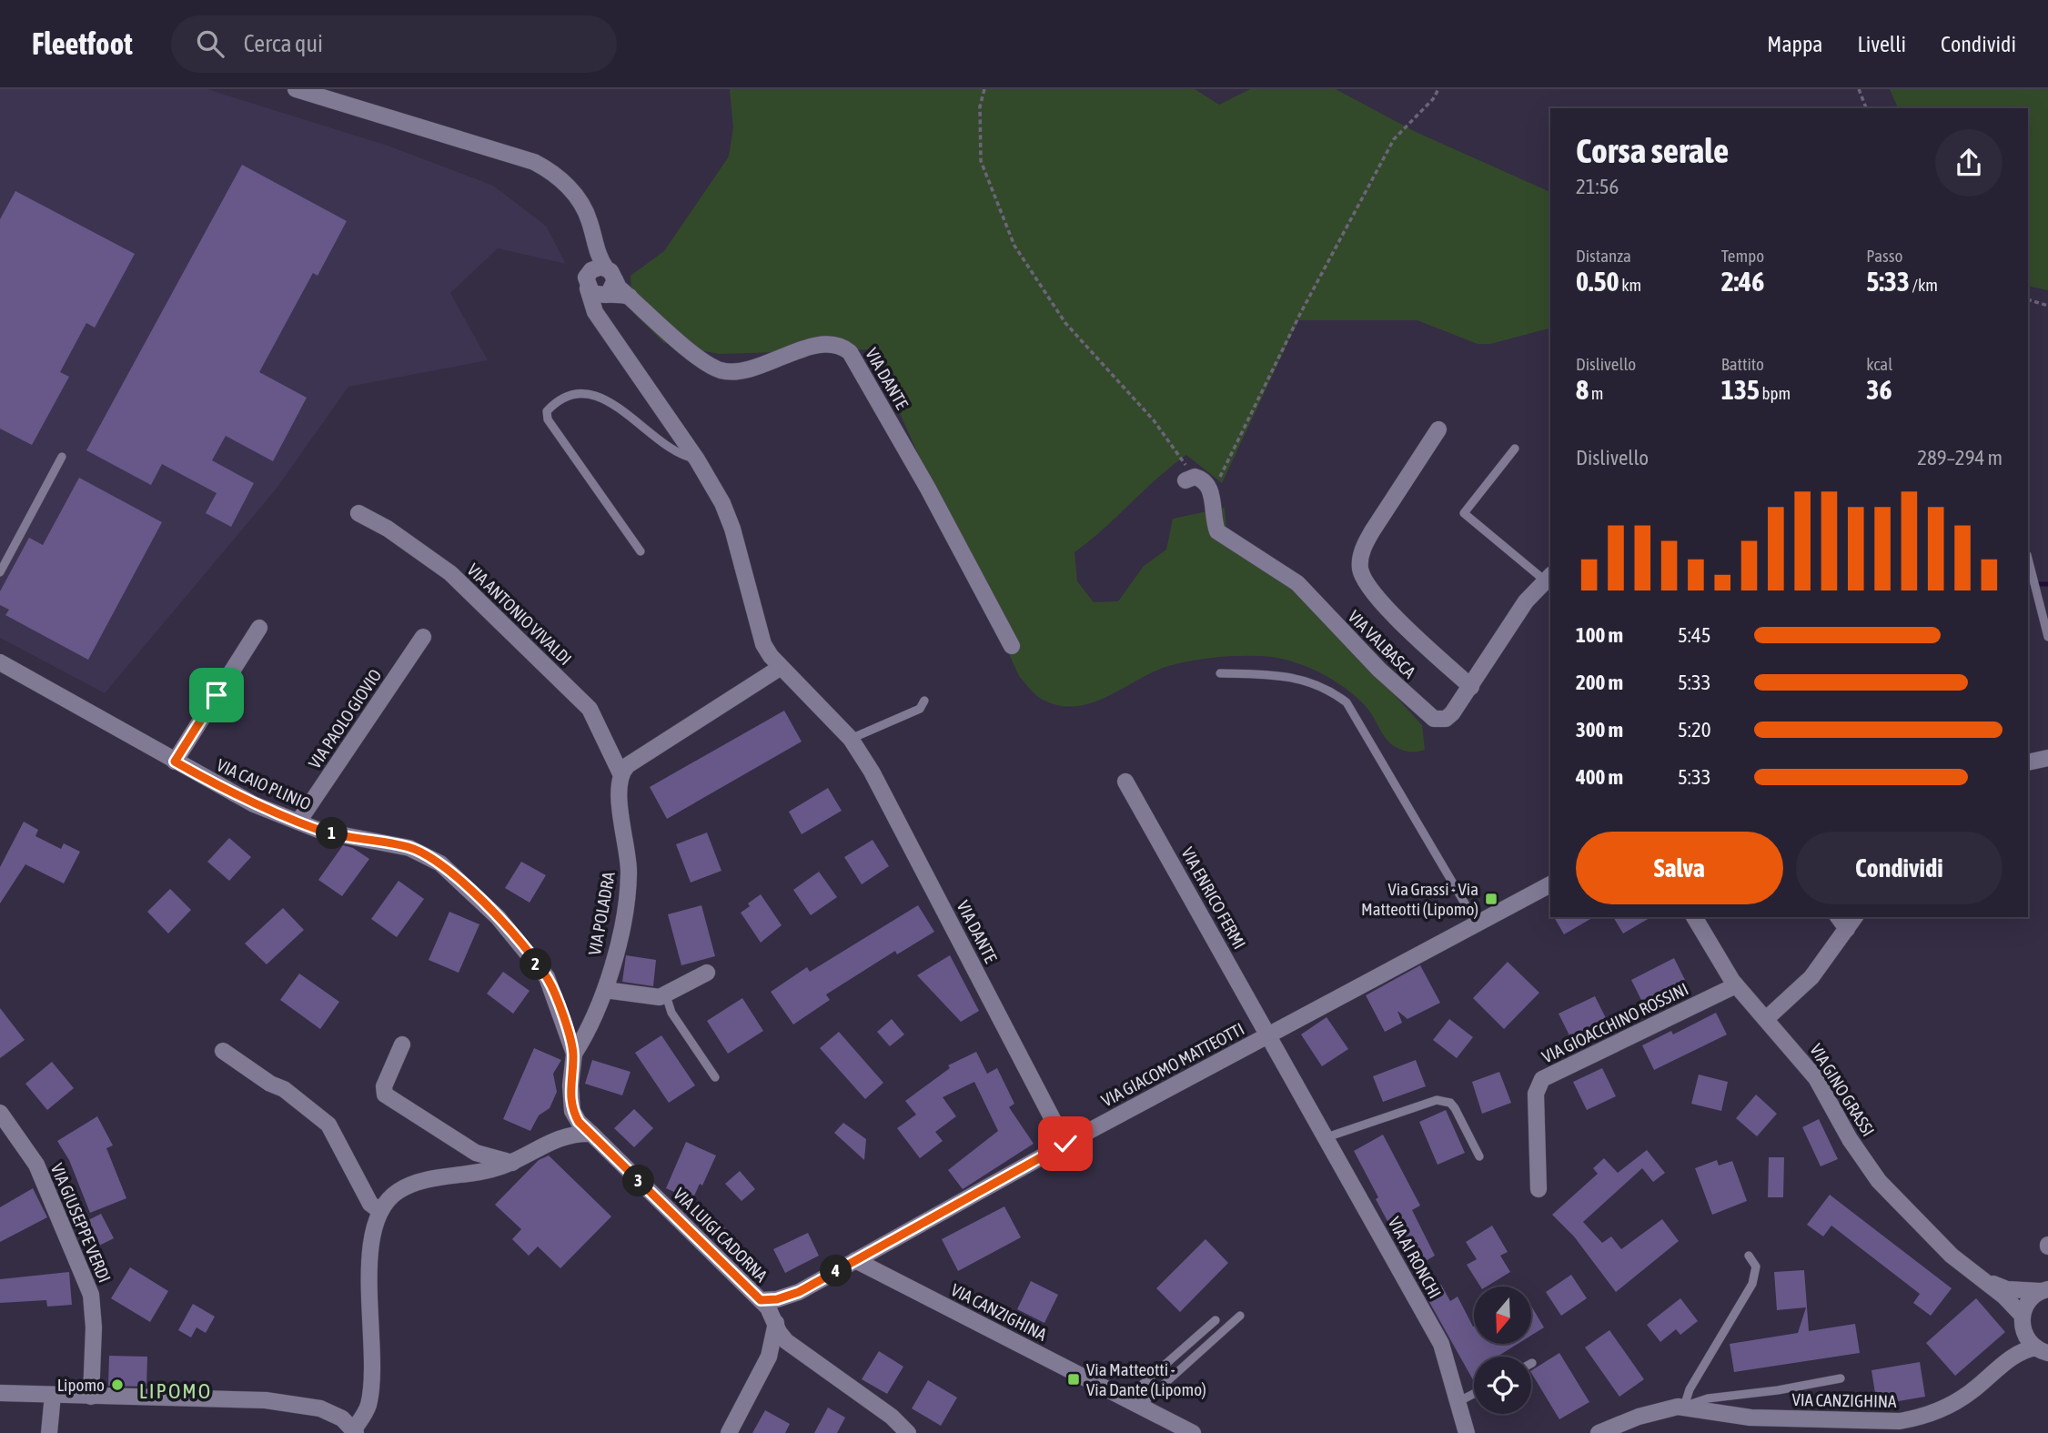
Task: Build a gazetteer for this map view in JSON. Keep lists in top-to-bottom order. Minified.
{"streets":{"street":["VIA DANTE","VIA ANTONIO VIVALDI","VIA VALBASCA","VIA PAOLO GIOVIO","VIA CAIO PLINIO","VIA ENRICO FERMI","VIA POLADRA","VIA GIOACCHINO ROSSINI","VIA GIACOMO MATTEOTTI","VIA GINO GRASSI","VIA GIUSEPPE VERDI","VIA LUIGI CADORNA","VIA AI RONCHI","VIA CANZIGHINA"]},"crossings":[["VIA DANTE","VIA GIACOMO MATTEOTTI"],["VIA ANTONIO VIVALDI","VIA POLADRA"],["VIA PAOLO GIOVIO","VIA CAIO PLINIO"],["VIA CAIO PLINIO","VIA POLADRA"],["VIA CAIO PLINIO","VIA LUIGI CADORNA"],["VIA ENRICO FERMI","VIA GIACOMO MATTEOTTI"],["VIA ENRICO FERMI","VIA AI RONCHI"],["VIA GIOACCHINO ROSSINI","VIA GINO GRASSI"],["VIA GIACOMO MATTEOTTI","VIA LUIGI CADORNA"],["VIA GIACOMO MATTEOTTI","VIA AI RONCHI"],["VIA GIACOMO MATTEOTTI","VIA CANZIGHINA"]],"districts":["LIPOMO"],"places":{"transit":["Via Grassi - Via Matteotti (Lipomo)","Via Matteotti - Via Dante (Lipomo)"],"other":["Lipomo"]},"north":"bottom","page":{"header":"Fleetfoot","search":"Cerca qui","nav":["Mappa","Livelli","Condividi"],"heading":["Corsa serale","21:56"],"stats":[["Distanza","0.50 km"],["Tempo","2:46"],["Passo","5:33 /km"],["Dislivello","8 m"],["Battito","135 bpm"],["kcal","36"]],"chart":["Dislivello","289–294 m"],"list":[{"name":"100 m","note":"5:45"},{"name":"200 m","note":"5:33"},{"name":"300 m","note":"5:20"},{"name":"400 m","note":"5:33"}],"pins":["1","2","3","4"],"buttons":["Salva","Condividi"]}}
